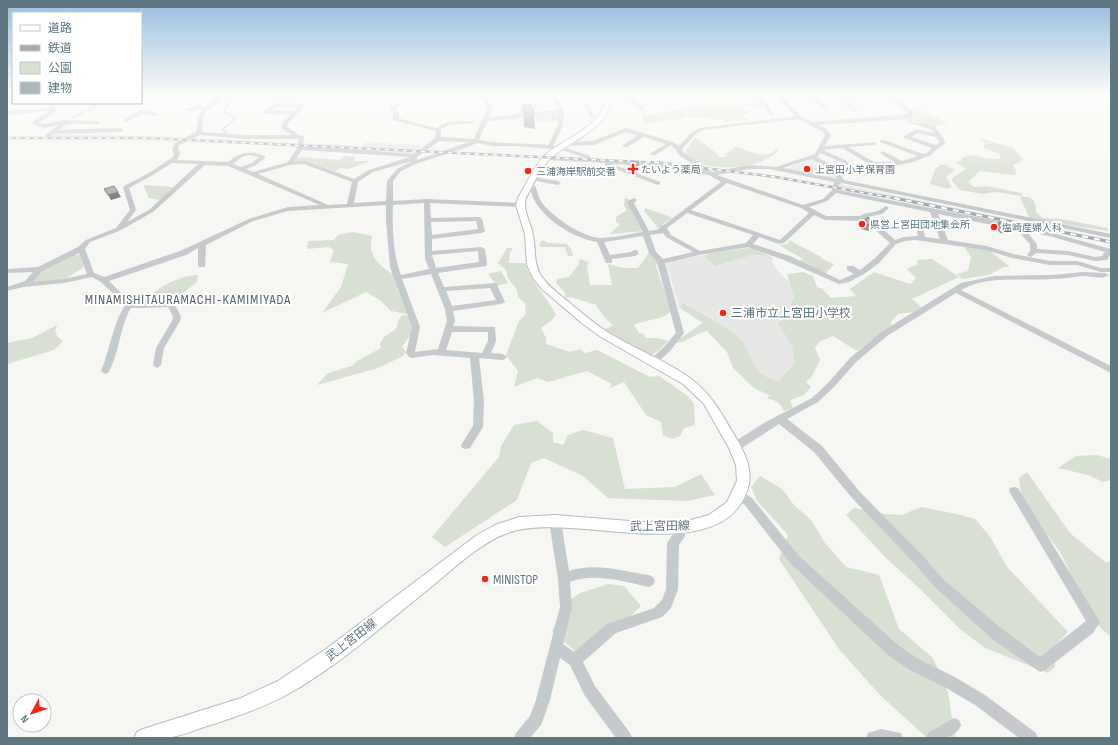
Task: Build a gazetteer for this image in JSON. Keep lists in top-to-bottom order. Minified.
{"streets":{"main road":["武上宮田線"]},"districts":["MINAMISHITAURAMACHI-KAMIMIYADA"],"places":{"health":["たいよう薬局"],"other":["上宮田小羊保育園","三浦海岸駅前交番","県営上宮田団地集会所","塩崎産婦人科","三浦市立上宮田小学校","MINISTOP"]},"legend":["道路","鉄道","公園","建物"],"north":"bottom left"}
